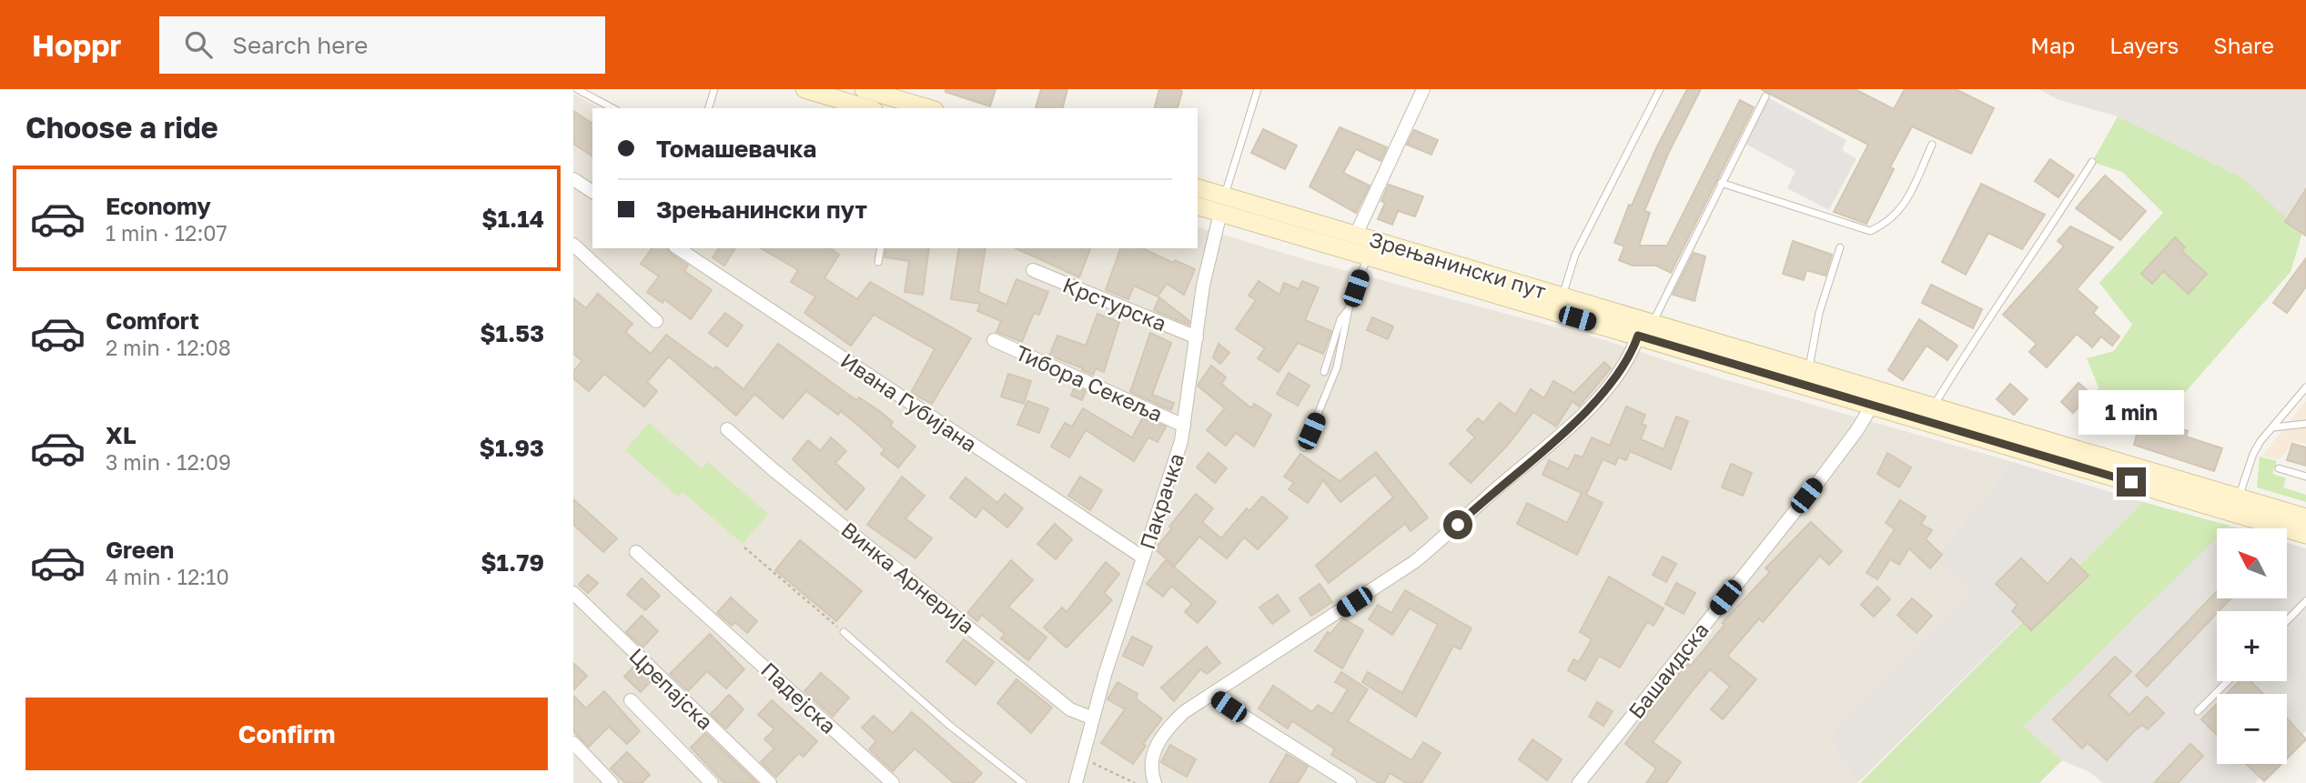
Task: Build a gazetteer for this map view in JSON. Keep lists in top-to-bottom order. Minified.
{"streets":{"main road":["Зрењанински пут"],"street":["Крстурска","Тибора Секеља","Ивана Губијана","Пакрачка","Винка Арнерија","Башаидска","Црепајска","Падејска"]},"crossings":[["Зрењанински пут","Пакрачка"],["Зрењанински пут","Башаидска"],["Крстурска","Пакрачка"],["Тибора Секеља","Пакрачка"],["Ивана Губијана","Пакрачка"],["Пакрачка","Винка Арнерија"]],"north":"top left","page":{"header":"Hoppr","search":"Search here","nav":["Map","Layers","Share"],"heading":"Choose a ride","banner":["Томашевачка","Зрењанински пут"],"list":[{"name":"Economy","note":"1 min · 12:07","value":"$1.14"},{"name":"Comfort","note":"2 min · 12:08","value":"$1.53"},{"name":"XL","note":"3 min · 12:09","value":"$1.93"},{"name":"Green","note":"4 min · 12:10","value":"$1.79"}],"bubble":"1 min","map_buttons":["+","−"],"buttons":"Confirm"}}
